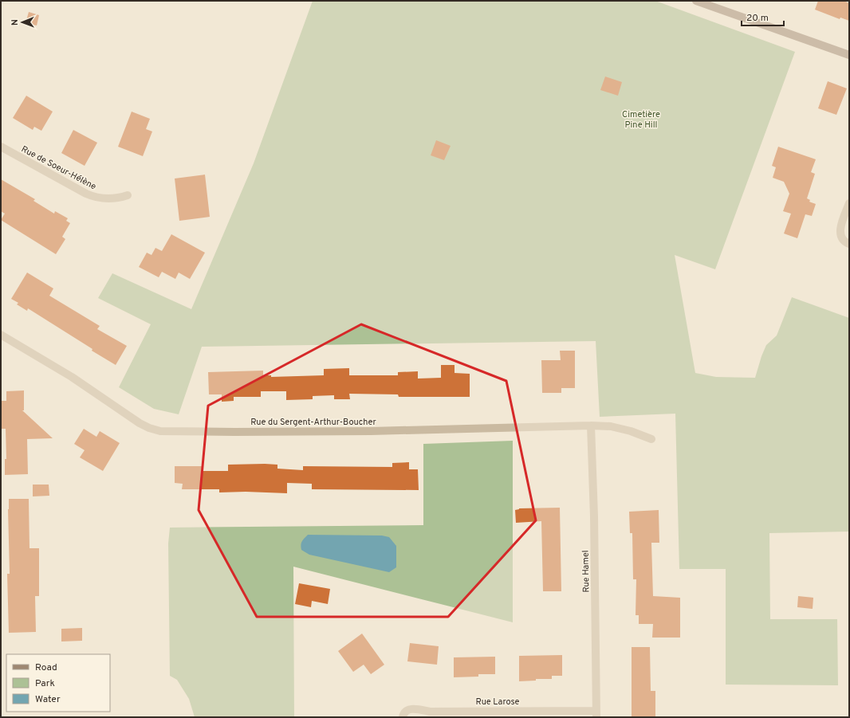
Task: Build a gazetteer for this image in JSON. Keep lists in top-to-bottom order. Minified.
{"streets":{"street":["Rue de Soeur-Hélène","Rue du Sergent-Arthur-Boucher","Rue Hamel","Rue Larose"]},"crossings":[["Rue du Sergent-Arthur-Boucher","Rue Hamel"],["Rue Hamel","Rue Larose"]],"parks":["Cimetière Pine Hill"],"legend":["Road","Park","Water"],"scale_bar":"20 m","north":"left"}
